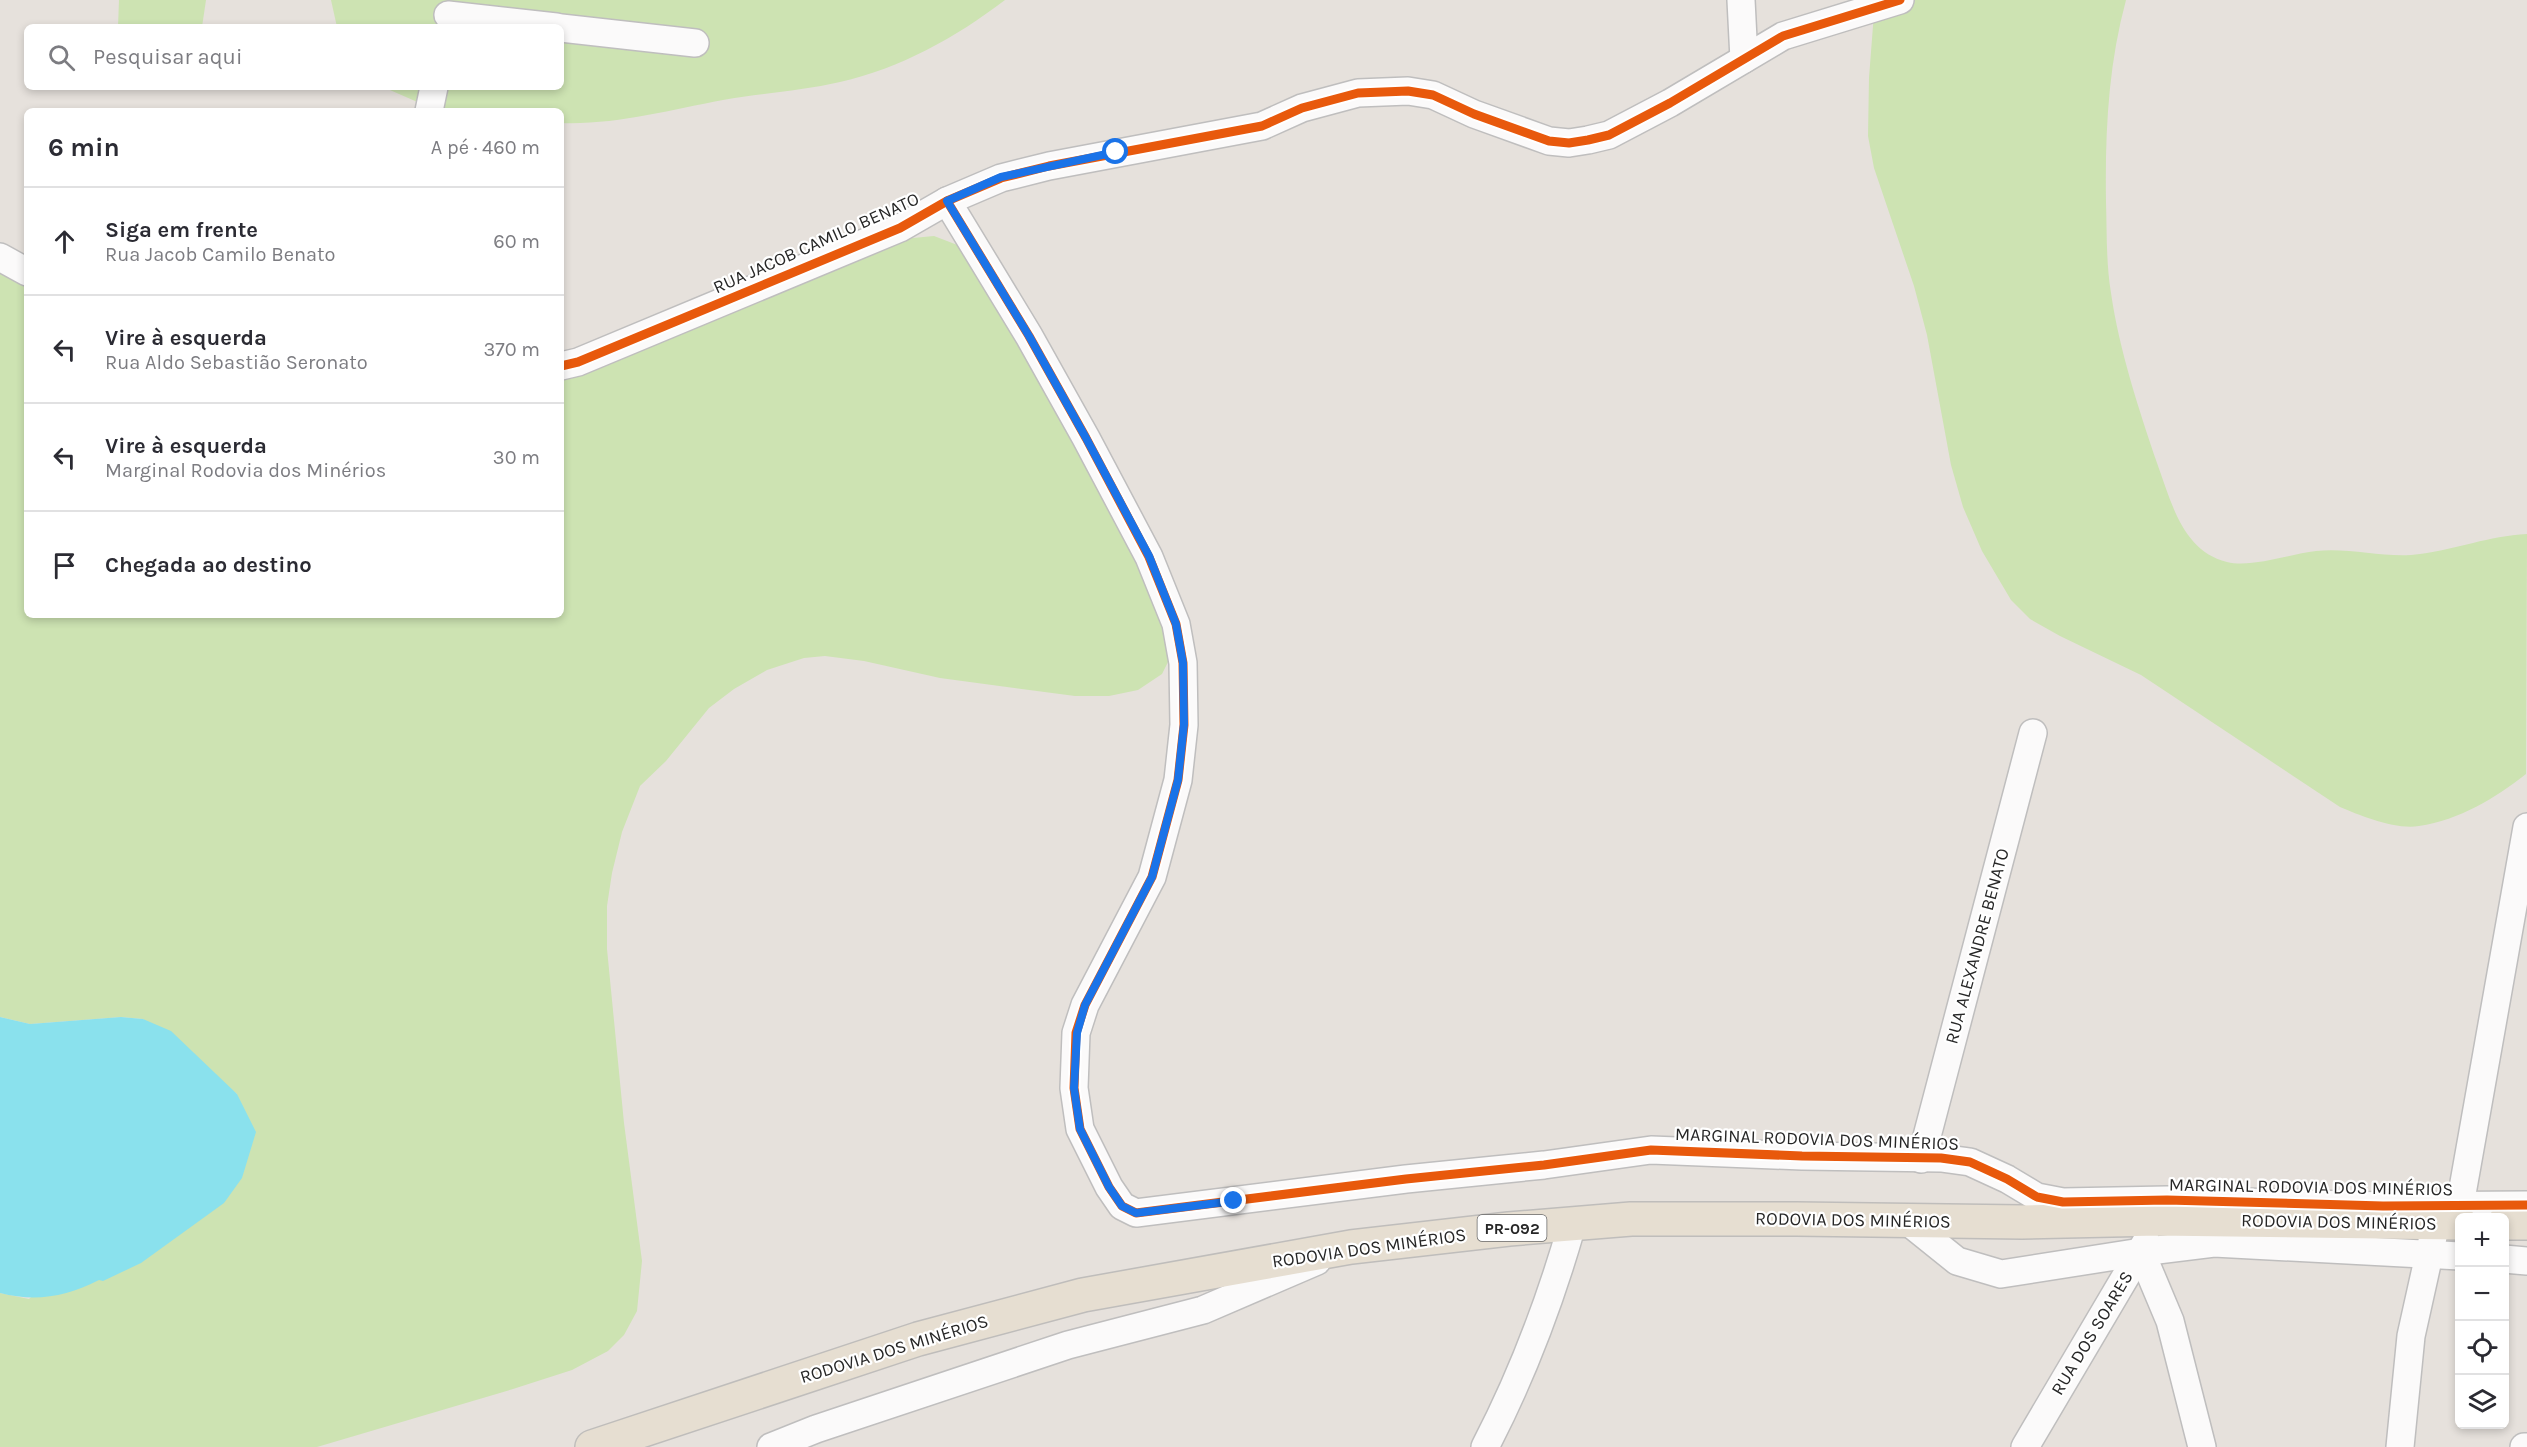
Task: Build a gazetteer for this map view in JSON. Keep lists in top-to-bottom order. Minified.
{"streets":{"main road":["RODOVIA DOS MINÉRIOS","PR-092"],"street":["RUA JACOB CAMILO BENATO","RUA ALEXANDRE BENATO","MARGINAL RODOVIA DOS MINÉRIOS","RUA DOS SOARES"]},"crossings":[["RUA JACOB CAMILO BENATO","MARGINAL RODOVIA DOS MINÉRIOS"],["RUA ALEXANDRE BENATO","MARGINAL RODOVIA DOS MINÉRIOS"],["MARGINAL RODOVIA DOS MINÉRIOS","RODOVIA DOS MINÉRIOS"],["MARGINAL RODOVIA DOS MINÉRIOS","RUA DOS SOARES"],["RODOVIA DOS MINÉRIOS","RUA DOS SOARES"]],"page":{"search":"Pesquisar aqui","heading":["6 min","A pé · 460 m"],"list":[["Siga em frente","Rua Jacob Camilo Benato","60 m"],["Vire à esquerda","Rua Aldo Sebastião Seronato","370 m"],["Vire à esquerda","Marginal Rodovia dos Minérios","30 m"],"Chegada ao destino"],"map_buttons":["+","−"]}}
